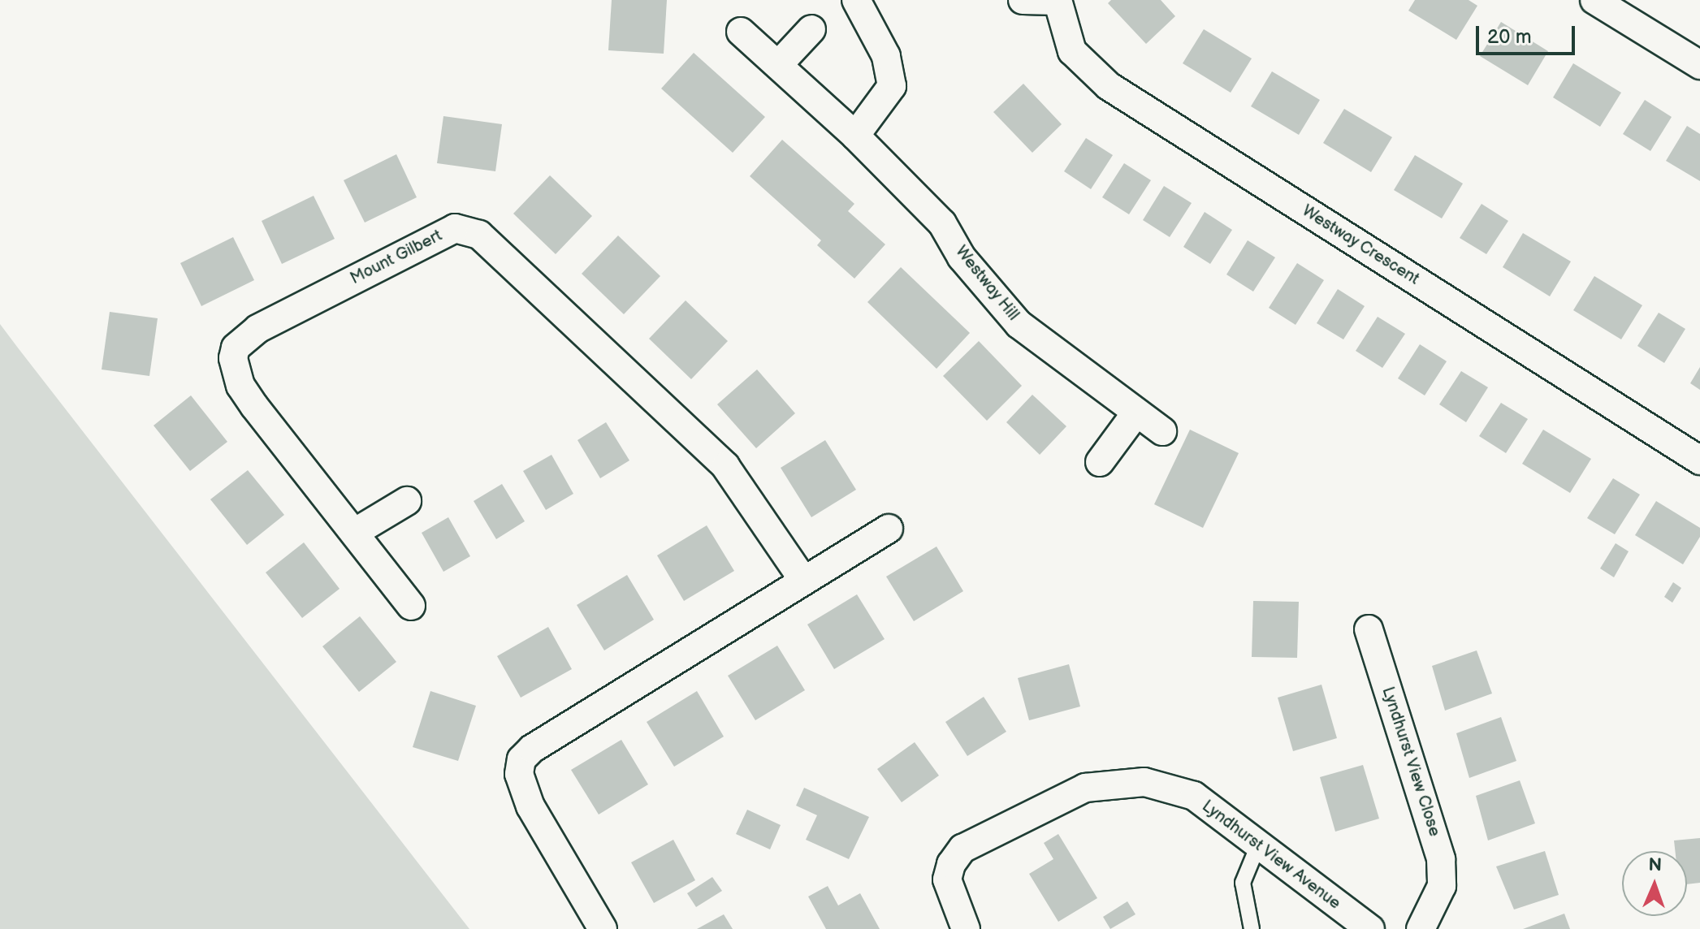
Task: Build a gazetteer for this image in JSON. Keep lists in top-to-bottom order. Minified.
{"streets":{"street":["Westway Crescent","Mount Gilbert","Westway Hill","Lyndhurst View Close","Lyndhurst View Avenue"]},"scale_bar":"20 m","north":"top"}
